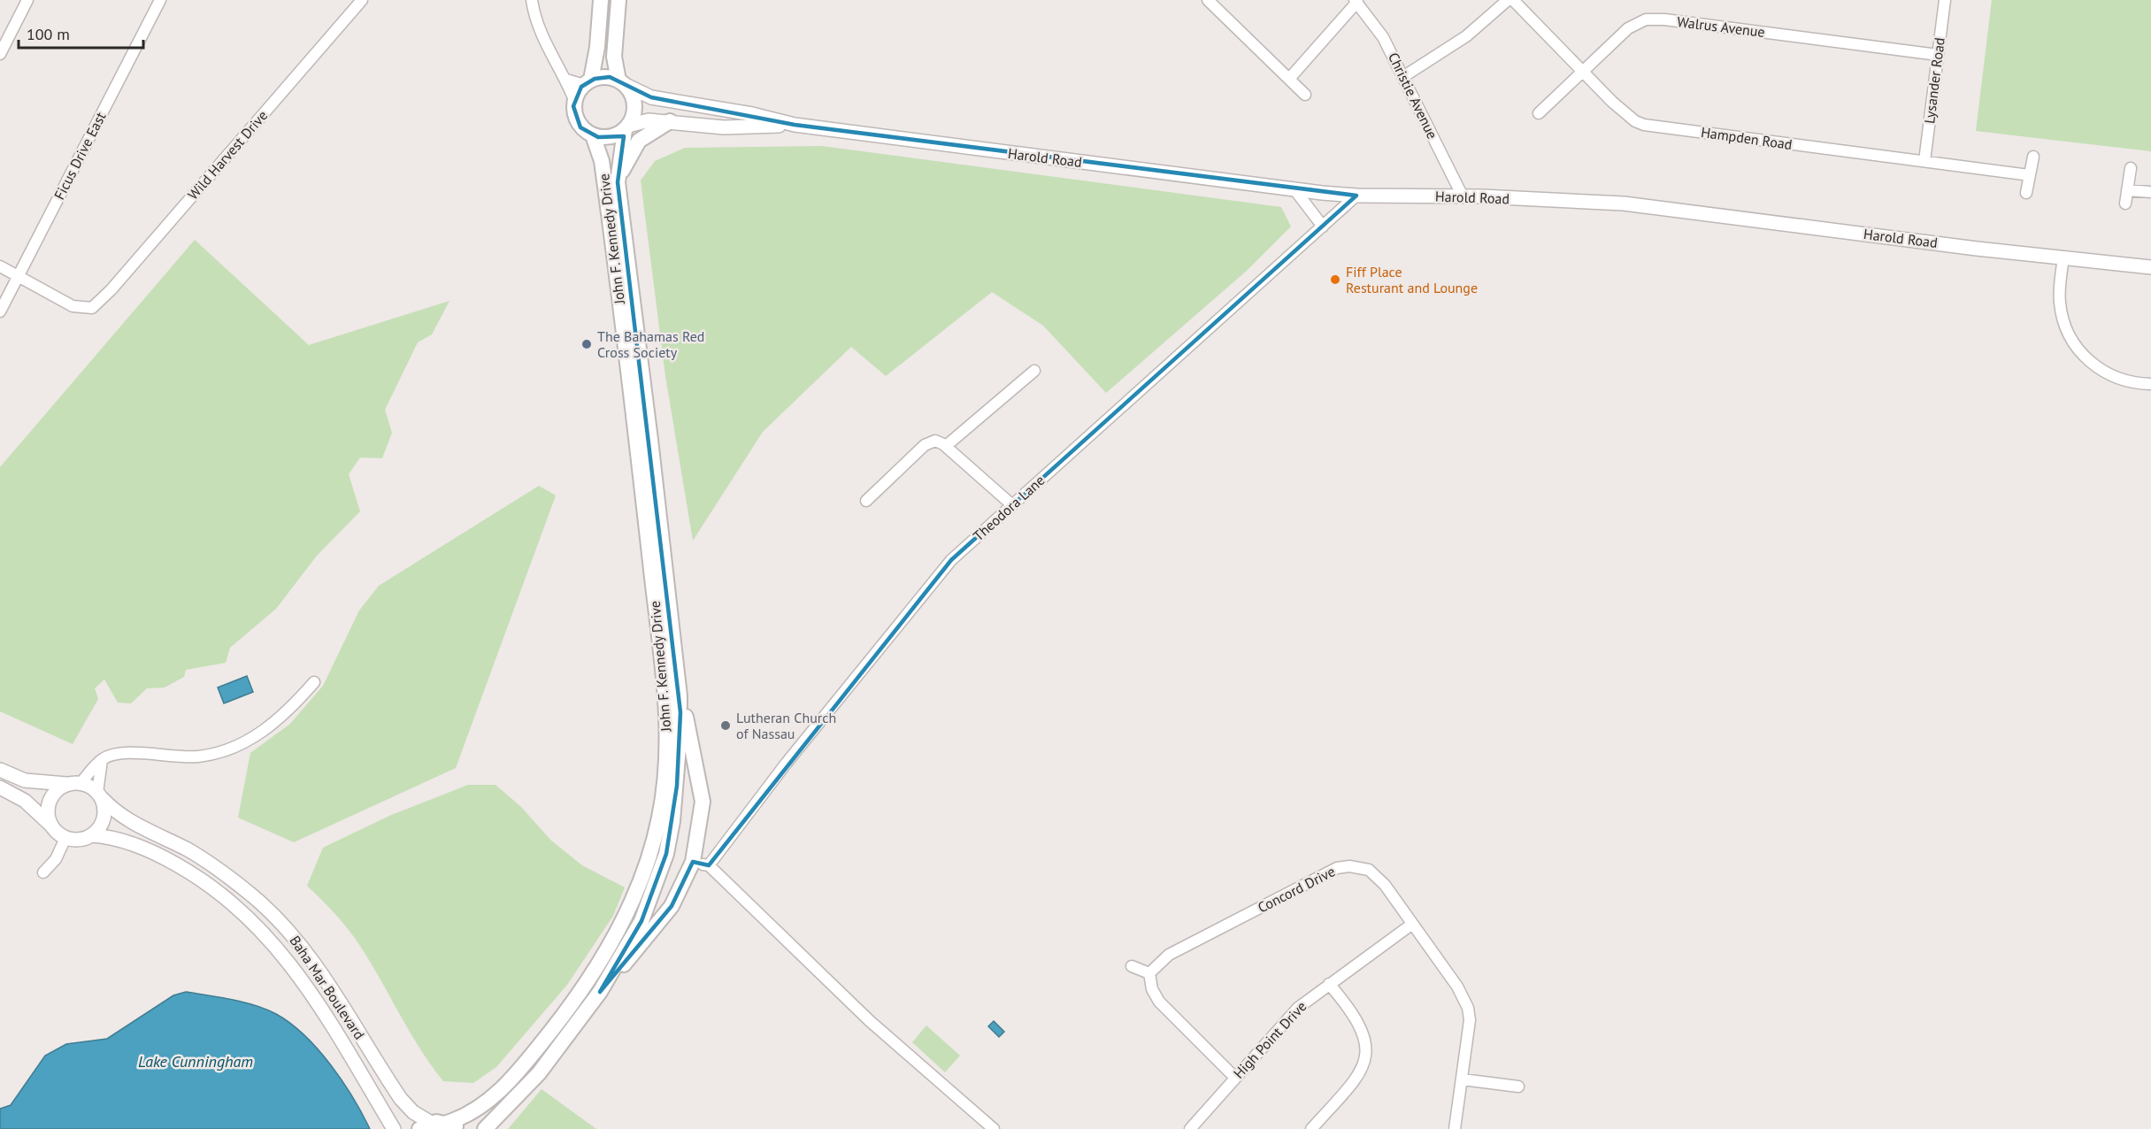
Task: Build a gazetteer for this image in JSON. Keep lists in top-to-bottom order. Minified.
{"streets":{"highway":["John F. Kennedy Drive"],"main road":["Harold Road","Baha Mar Boulevard"],"street":["Walrus Avenue","Lysander Road","Christie Avenue","Hampden Road","Wild Harvest Drive","Ficus Drive East","Theodora Lane","Concord Drive","High Point Drive"]},"crossings":[["Walrus Avenue","Lysander Road"],["Walrus Avenue","Hampden Road"],["Lysander Road","Hampden Road"],["Christie Avenue","Harold Road"],["Wild Harvest Drive","Ficus Drive East"],["Harold Road","John F. Kennedy Drive"],["Harold Road","Theodora Lane"],["John F. Kennedy Drive","Baha Mar Boulevard"],["Concord Drive","High Point Drive"]],"water":["Lake Cunningham"],"places":["Fiff Place Resturant and Lounge","The Bahamas Red Cross Society","Lutheran Church of Nassau"],"scale_bar":"100 m"}
